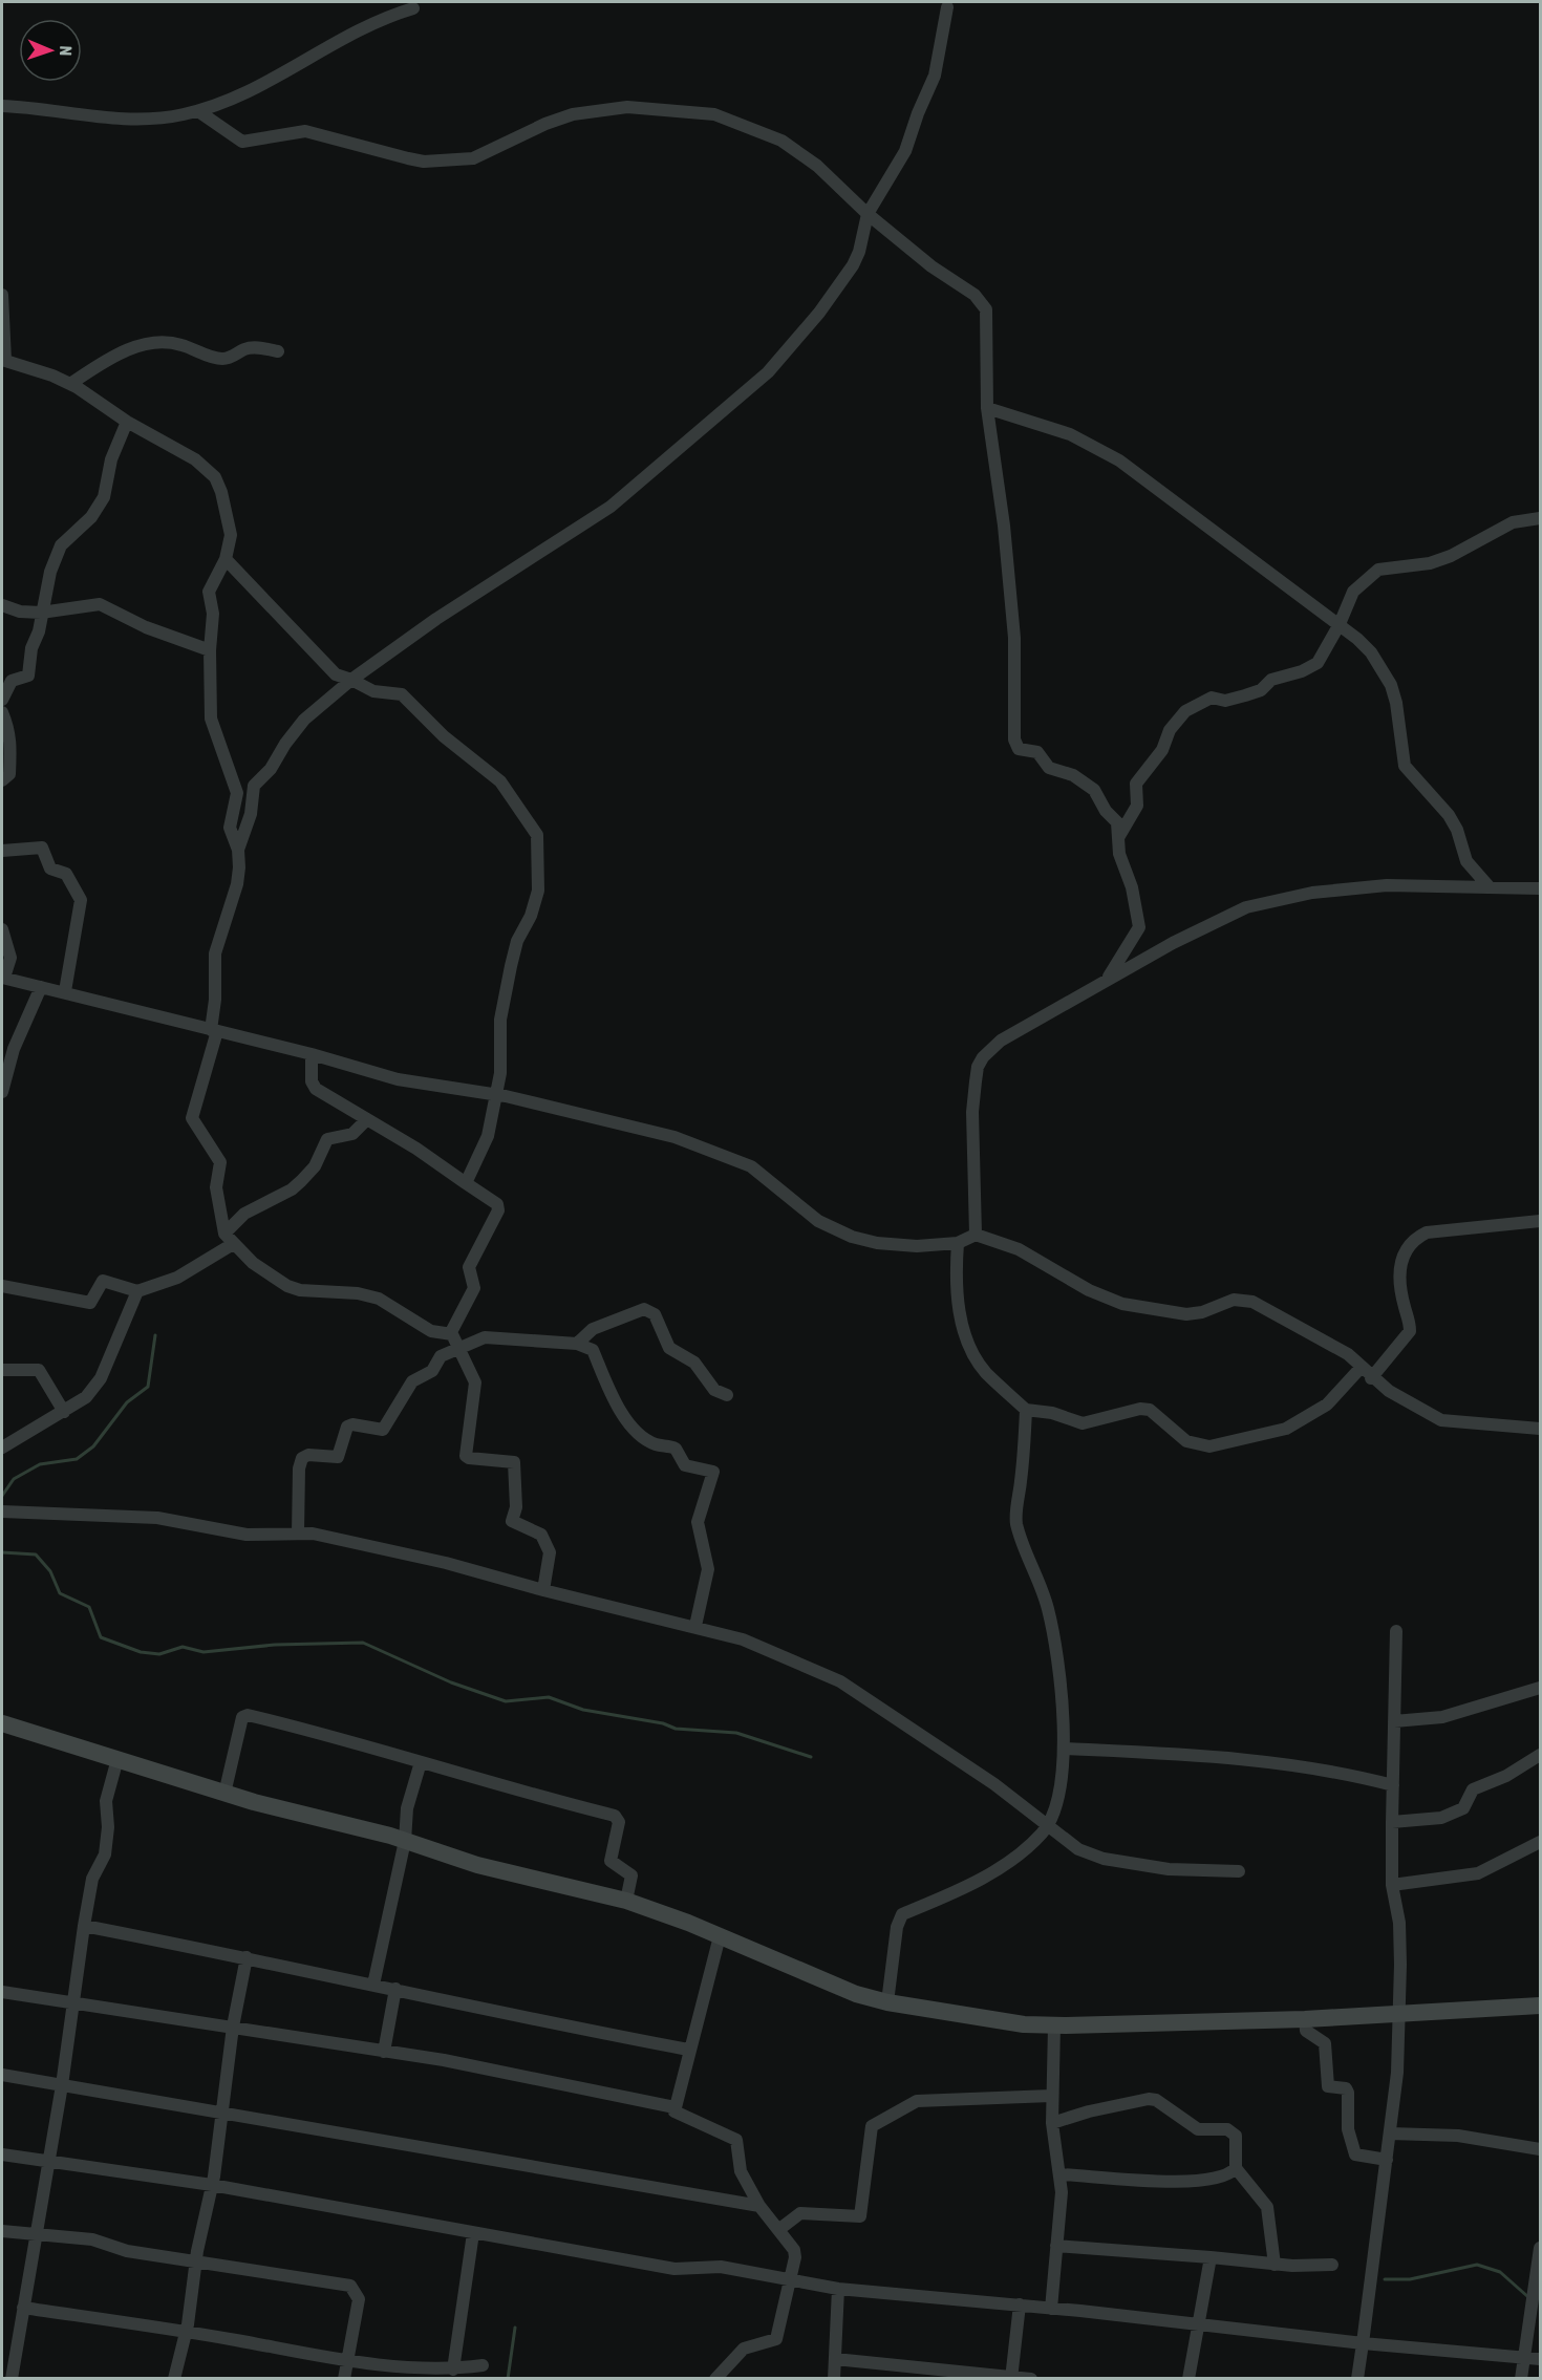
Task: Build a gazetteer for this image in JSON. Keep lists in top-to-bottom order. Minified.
{"north":"right"}
